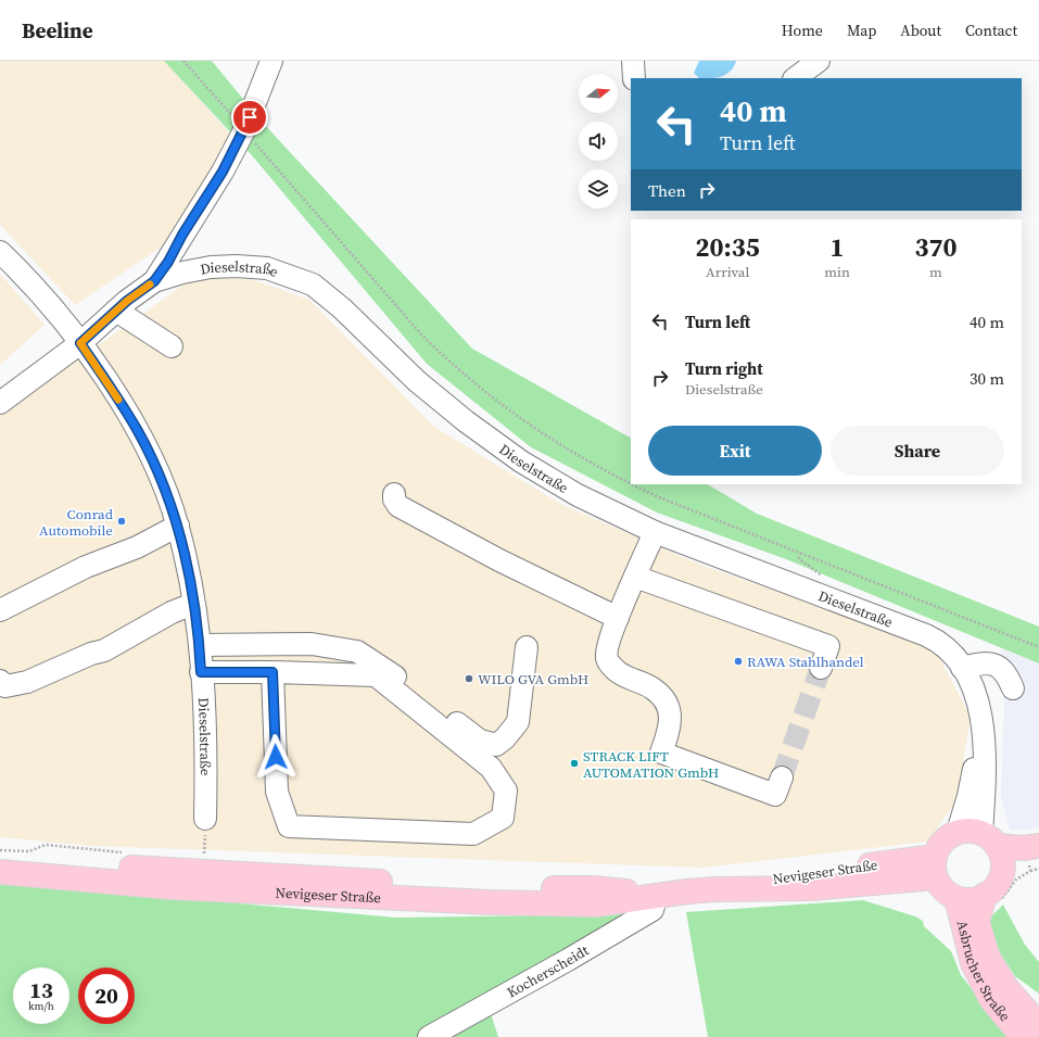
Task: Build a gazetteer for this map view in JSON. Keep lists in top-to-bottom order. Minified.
{"streets":{"main road":["Nevigeser Straße","Asbrucher Straße"],"street":["Dieselstraße","Kocherscheidt"]},"crossings":[["Dieselstraße","Nevigeser Straße"],["Dieselstraße","Asbrucher Straße"],["Nevigeser Straße","Asbrucher Straße"],["Nevigeser Straße","Kocherscheidt"]],"places":["Conrad Automobile","RAWA Stahlhandel","WILO GVA GmbH","STRACK LIFT AUTOMATION GmbH"],"north":"right","page":{"header":"Beeline","nav":["Home","Map","About","Contact"],"turn":["40 m","Turn left"],"then":"Then","eta":["20:35","Arrival","1","min","370","m"],"list":[{"name":"Turn left","value":"40 m"},{"name":"Turn right","note":"Dieselstraße","value":"30 m"}],"buttons":["Exit","Share"],"speed":"13 km/h","limit":"20"}}
